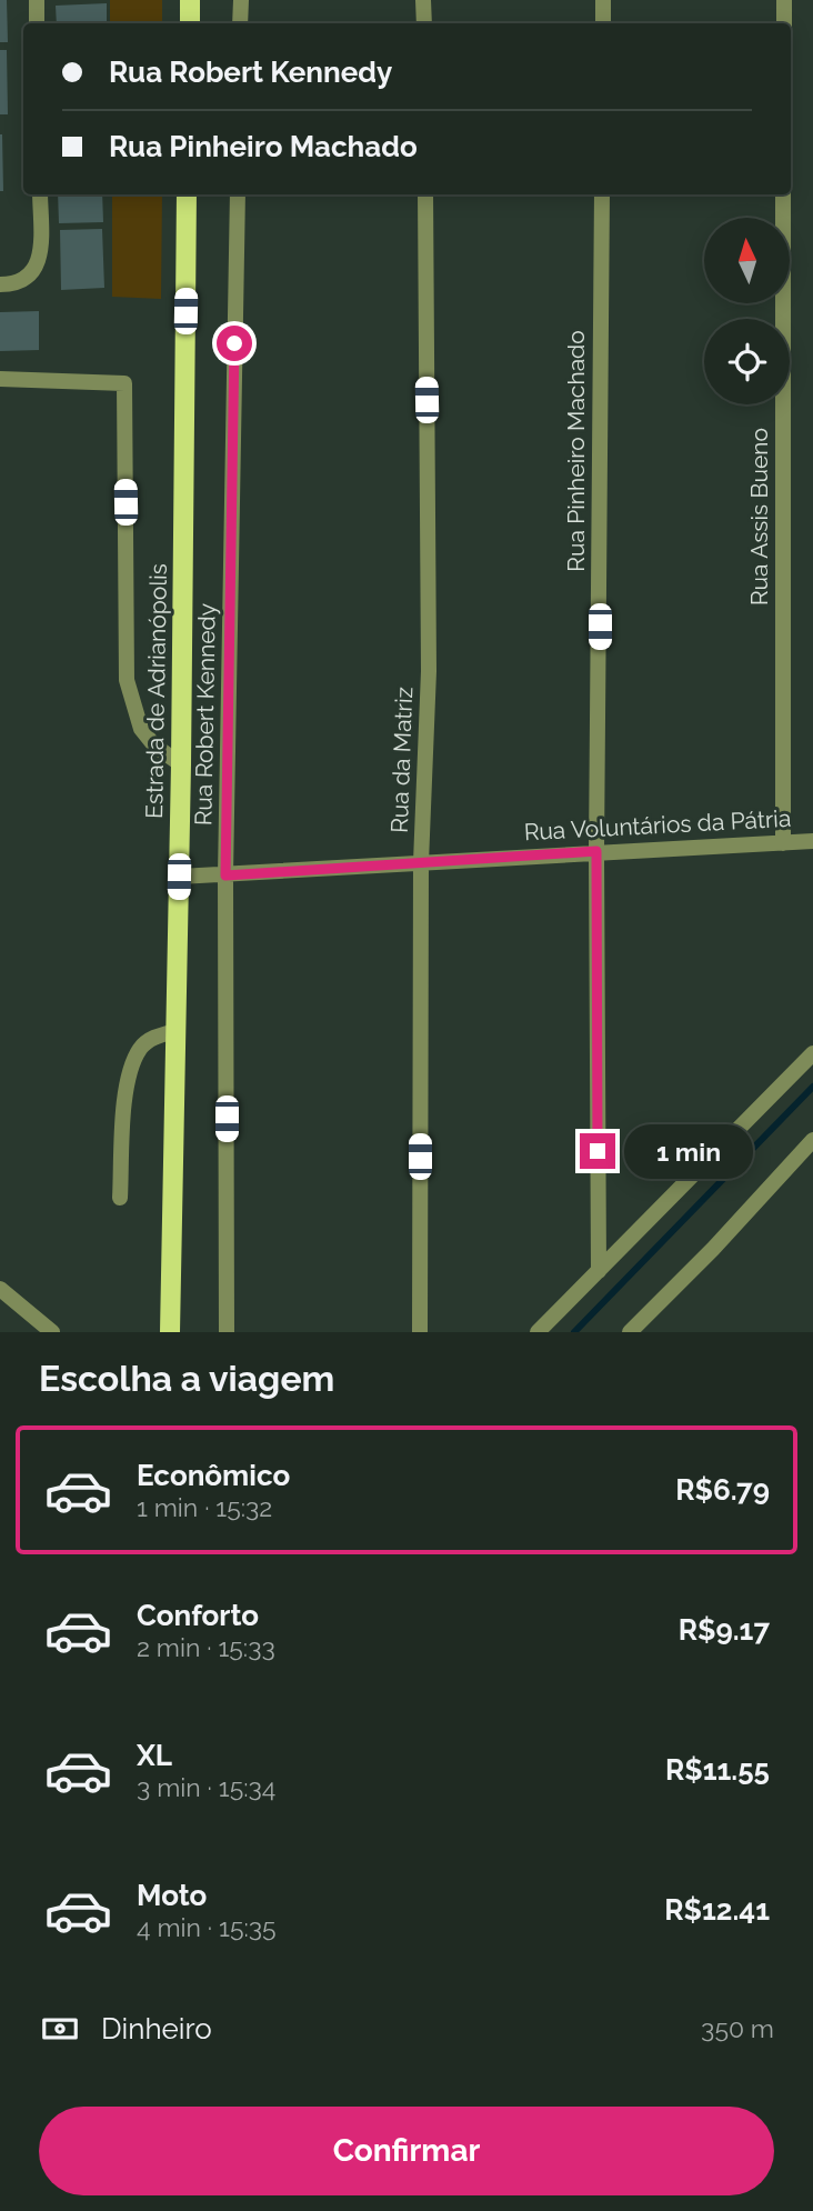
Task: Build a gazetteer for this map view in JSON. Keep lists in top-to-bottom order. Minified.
{"streets":{"main road":["Estrada de Adrianópolis"],"street":["Rua Pinheiro Machado","Rua Assis Bueno","Rua Robert Kennedy","Rua da Matriz","Rua Voluntários da Pátria"]},"crossings":[["Rua Pinheiro Machado","Rua Voluntários da Pátria"],["Rua Assis Bueno","Rua Voluntários da Pátria"],["Estrada de Adrianópolis","Rua Voluntários da Pátria"],["Rua Robert Kennedy","Rua Voluntários da Pátria"],["Rua da Matriz","Rua Voluntários da Pátria"]],"north":"top","page":{"banner":["Rua Robert Kennedy","Rua Pinheiro Machado"],"bubble":"1 min","heading":"Escolha a viagem","list":[{"name":"Econômico","note":"1 min · 15:32","value":"R$6.79"},{"name":"Conforto","note":"2 min · 15:33","value":"R$9.17"},{"name":"XL","note":"3 min · 15:34","value":"R$11.55"},{"name":"Moto","note":"4 min · 15:35","value":"R$12.41"}],"pay":["Dinheiro","350 m"],"buttons":"Confirmar"}}
